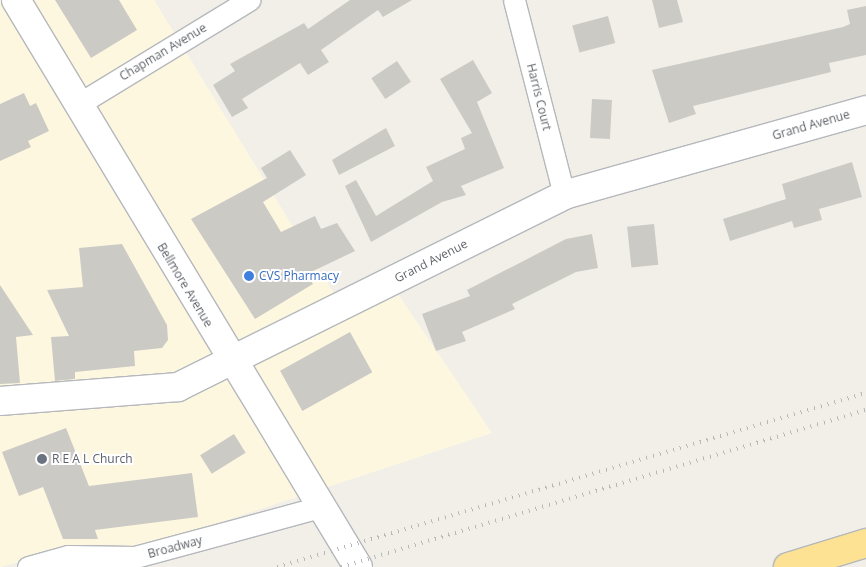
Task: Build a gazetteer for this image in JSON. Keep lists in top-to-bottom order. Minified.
{"streets":{"street":["Chapman Avenue","Harris Court","Grand Avenue","Bellmore Avenue","Broadway"]},"crossings":[["Chapman Avenue","Bellmore Avenue"],["Harris Court","Grand Avenue"],["Grand Avenue","Bellmore Avenue"],["Bellmore Avenue","Broadway"]],"places":["CVS Pharmacy","R E A L Church"]}
